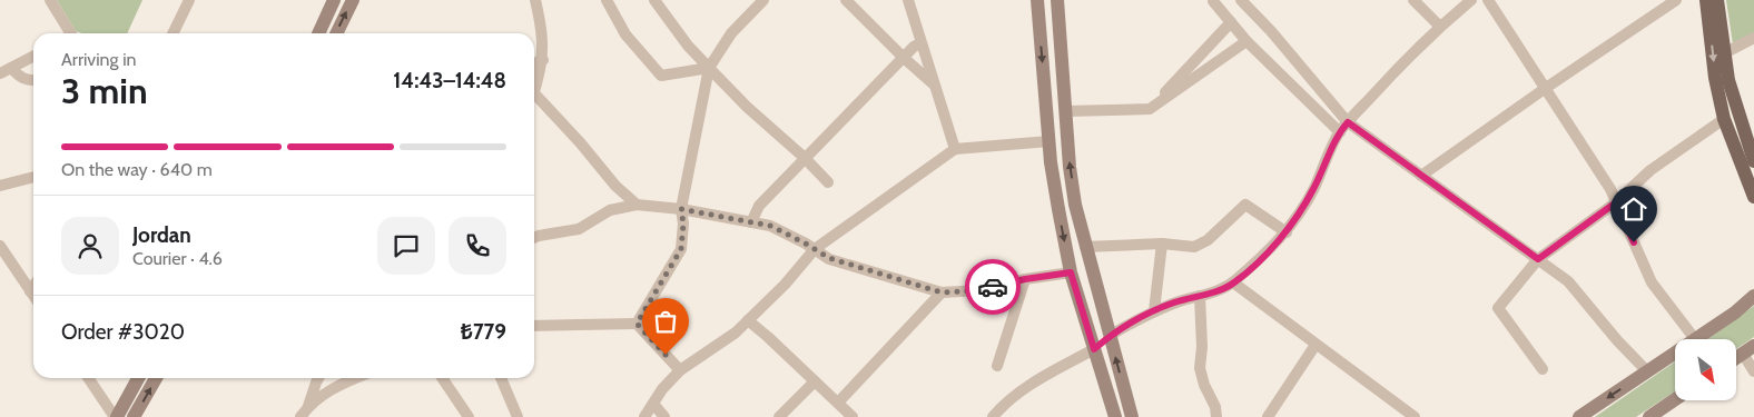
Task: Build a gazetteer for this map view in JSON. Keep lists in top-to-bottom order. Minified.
{"north":"bottom right","page":{"heading":["3 min","Arriving in","14:43–14:48"],"panel":["Jordan","Courier · 4.6","Order #3020","₺779"],"bar":"On the way · 640 m"}}
